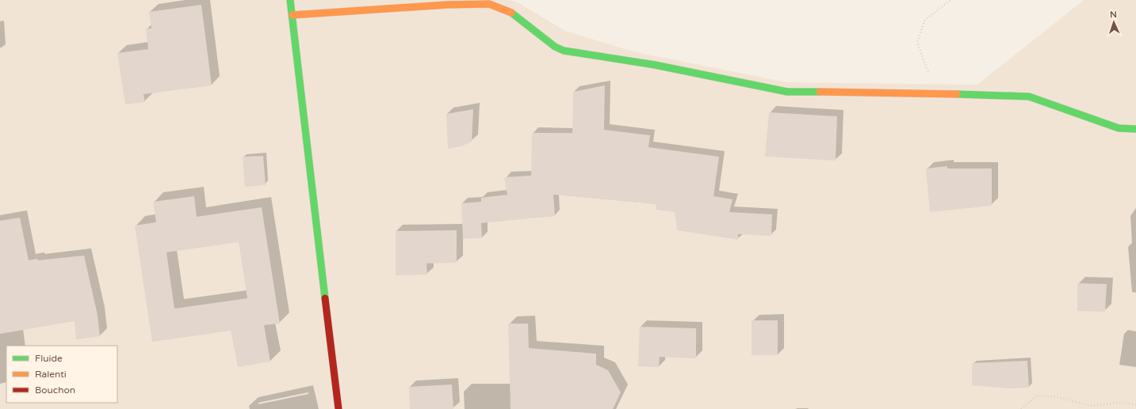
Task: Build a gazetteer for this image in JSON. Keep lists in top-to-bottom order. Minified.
{"legend":["Fluide","Ralenti","Bouchon"],"north":"top"}
